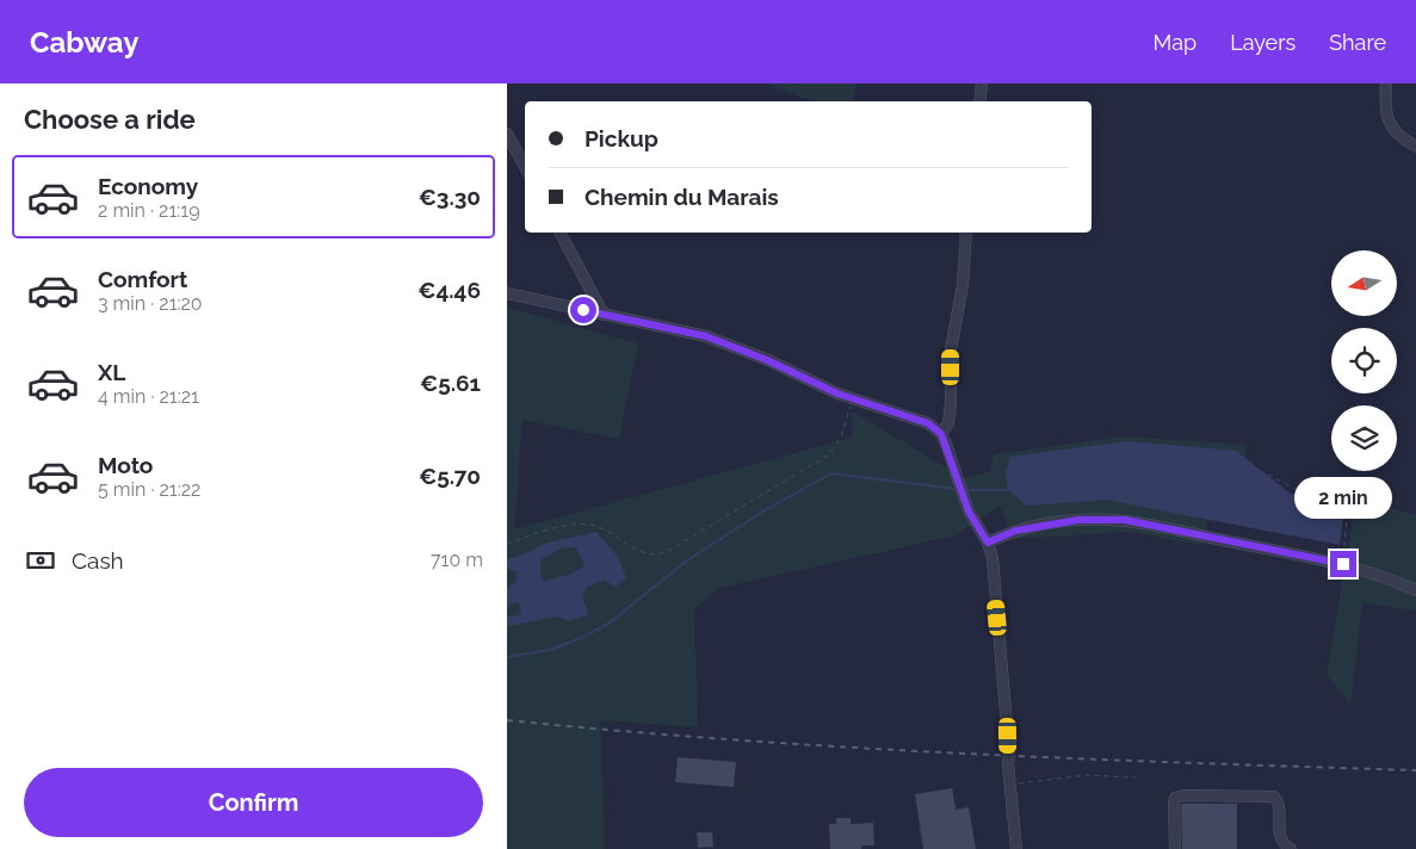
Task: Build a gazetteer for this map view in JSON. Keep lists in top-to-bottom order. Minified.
{"north":"left","page":{"header":"Cabway","nav":["Map","Layers","Share"],"heading":"Choose a ride","banner":["Pickup","Chemin du Marais"],"list":[{"name":"Economy","note":"2 min · 21:19","value":"€3.30"},{"name":"Comfort","note":"3 min · 21:20","value":"€4.46"},{"name":"XL","note":"4 min · 21:21","value":"€5.61"},{"name":"Moto","note":"5 min · 21:22","value":"€5.70"}],"bubble":"2 min","pay":["Cash","710 m"],"buttons":"Confirm"}}
